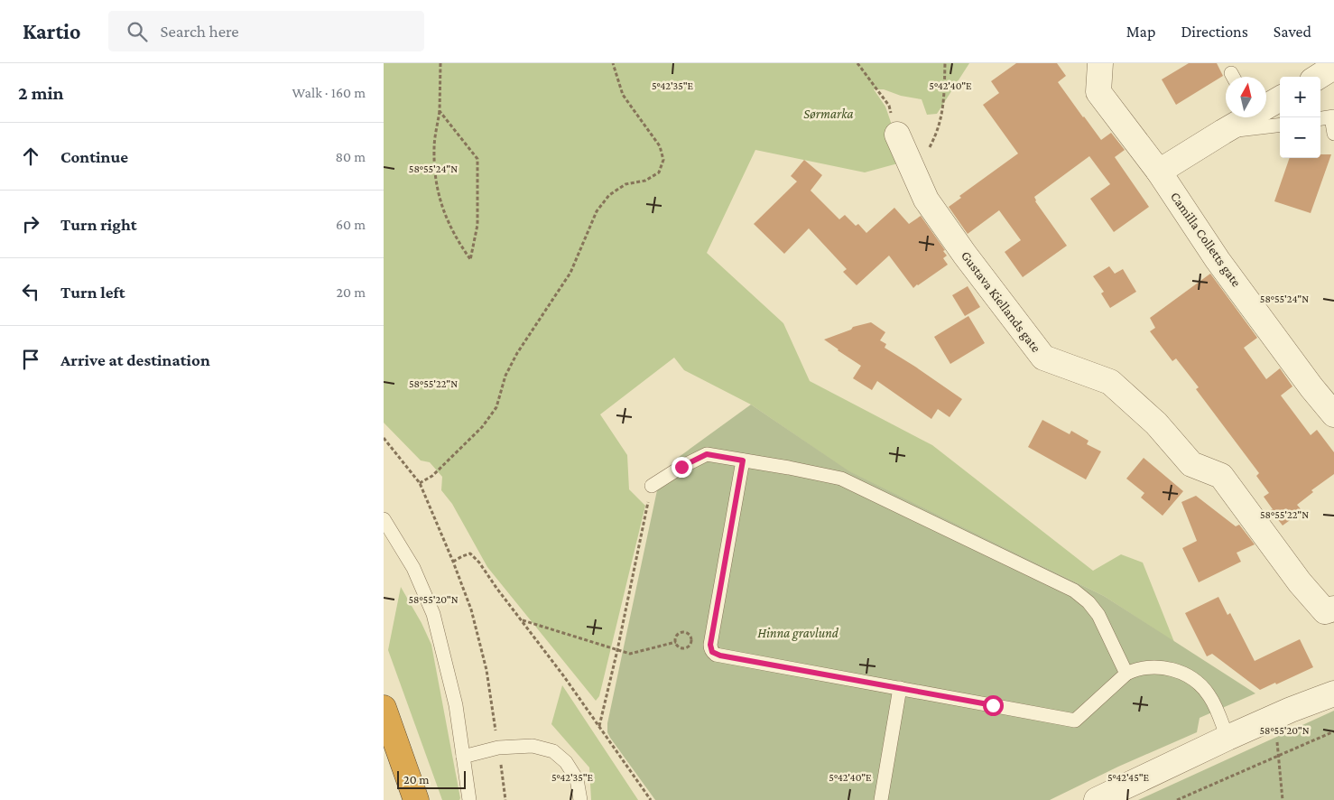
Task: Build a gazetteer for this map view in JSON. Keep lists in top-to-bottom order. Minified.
{"streets":{"street":["Camilla Colletts gate","Gustava Kiellands gate"]},"parks":["Sørmarka","Hinna gravlund"],"scale_bar":"20 m","north":"top","page":{"header":"Kartio","search":"Search here","nav":["Map","Directions","Saved"],"heading":["2 min","Walk · 160 m"],"map_buttons":["+","−"],"list":[["Continue","80 m"],["Turn right","60 m"],["Turn left","20 m"],"Arrive at destination"],"scale":"20 m"},"coordinates":["5°42'35\"E","5°42'40\"E","58°55'24\"N","58°55'22\"N","58°55'20\"N","5°42'45\"E"]}
